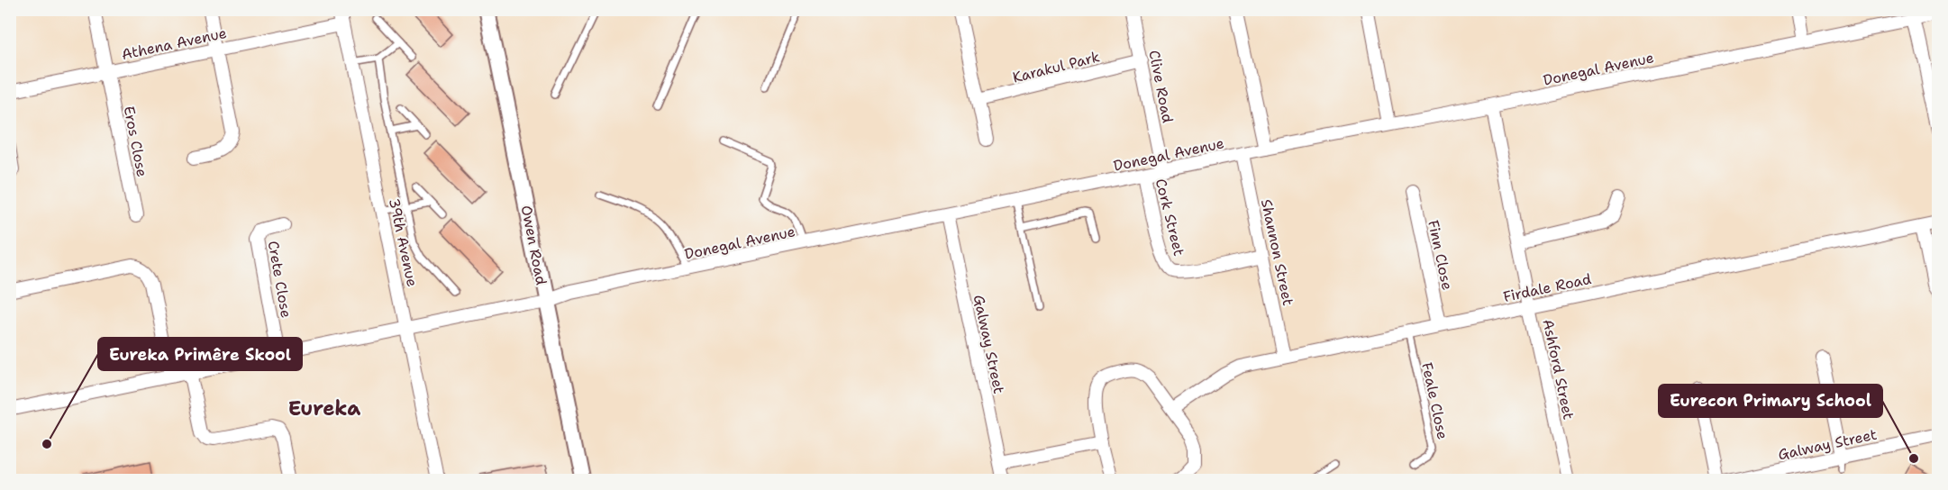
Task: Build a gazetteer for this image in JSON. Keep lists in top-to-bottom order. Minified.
{"streets":{"street":["Athena Avenue","Karakul Park","Donegal Avenue","Clive Road","Eros Close","Cork Street","39th Avenue","Owen Road","Shannon Street","Finn Close","Crete Close","Firdale Road","Galway Street","Ashford Street"],"lane":["Feale Close"]},"crossings":[["Athena Avenue","Eros Close"],["Athena Avenue","39th Avenue"],["Karakul Park","Clive Road"],["Donegal Avenue","Clive Road"],["Donegal Avenue","Cork Street"],["Donegal Avenue","39th Avenue"],["Donegal Avenue","Owen Road"],["Donegal Avenue","Shannon Street"],["Donegal Avenue","Crete Close"],["Donegal Avenue","Galway Street"],["Donegal Avenue","Ashford Street"],["Cork Street","Shannon Street"],["Shannon Street","Firdale Road"],["Finn Close","Firdale Road"],["Firdale Road","Ashford Street"],["Firdale Road","Feale Close"]],"districts":["Eureka"],"places":["Eureka Primêre Skool","Eurecon Primary School"]}
